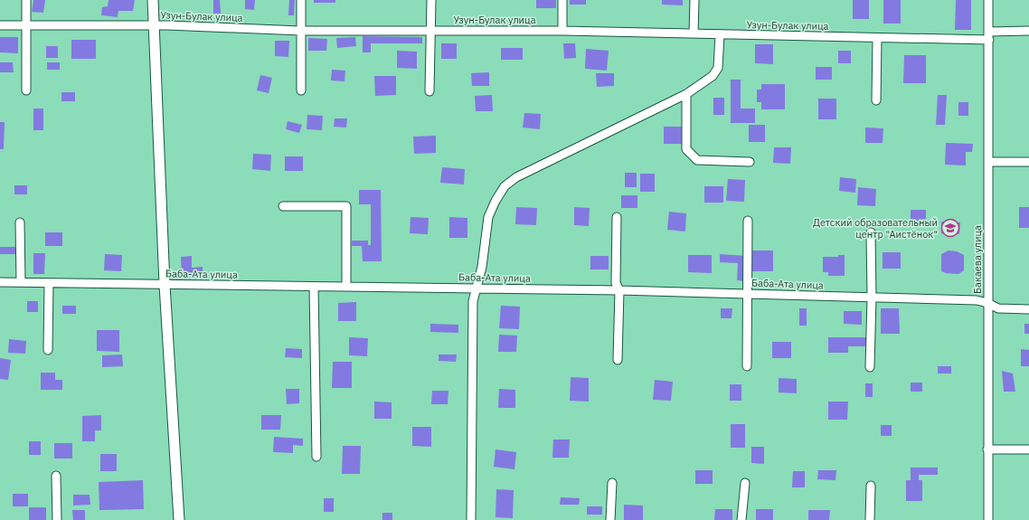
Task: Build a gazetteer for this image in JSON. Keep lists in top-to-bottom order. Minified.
{"streets":{"street":["Узун-Булак улица","Бакаева улица","Баба-Ата улица"]},"crossings":[["Узун-Булак улица","Бакаева улица"],["Бакаева улица","Баба-Ата улица"]],"places":{"school or university":["Детский образовательный центр \"Аистёнок\""]}}
